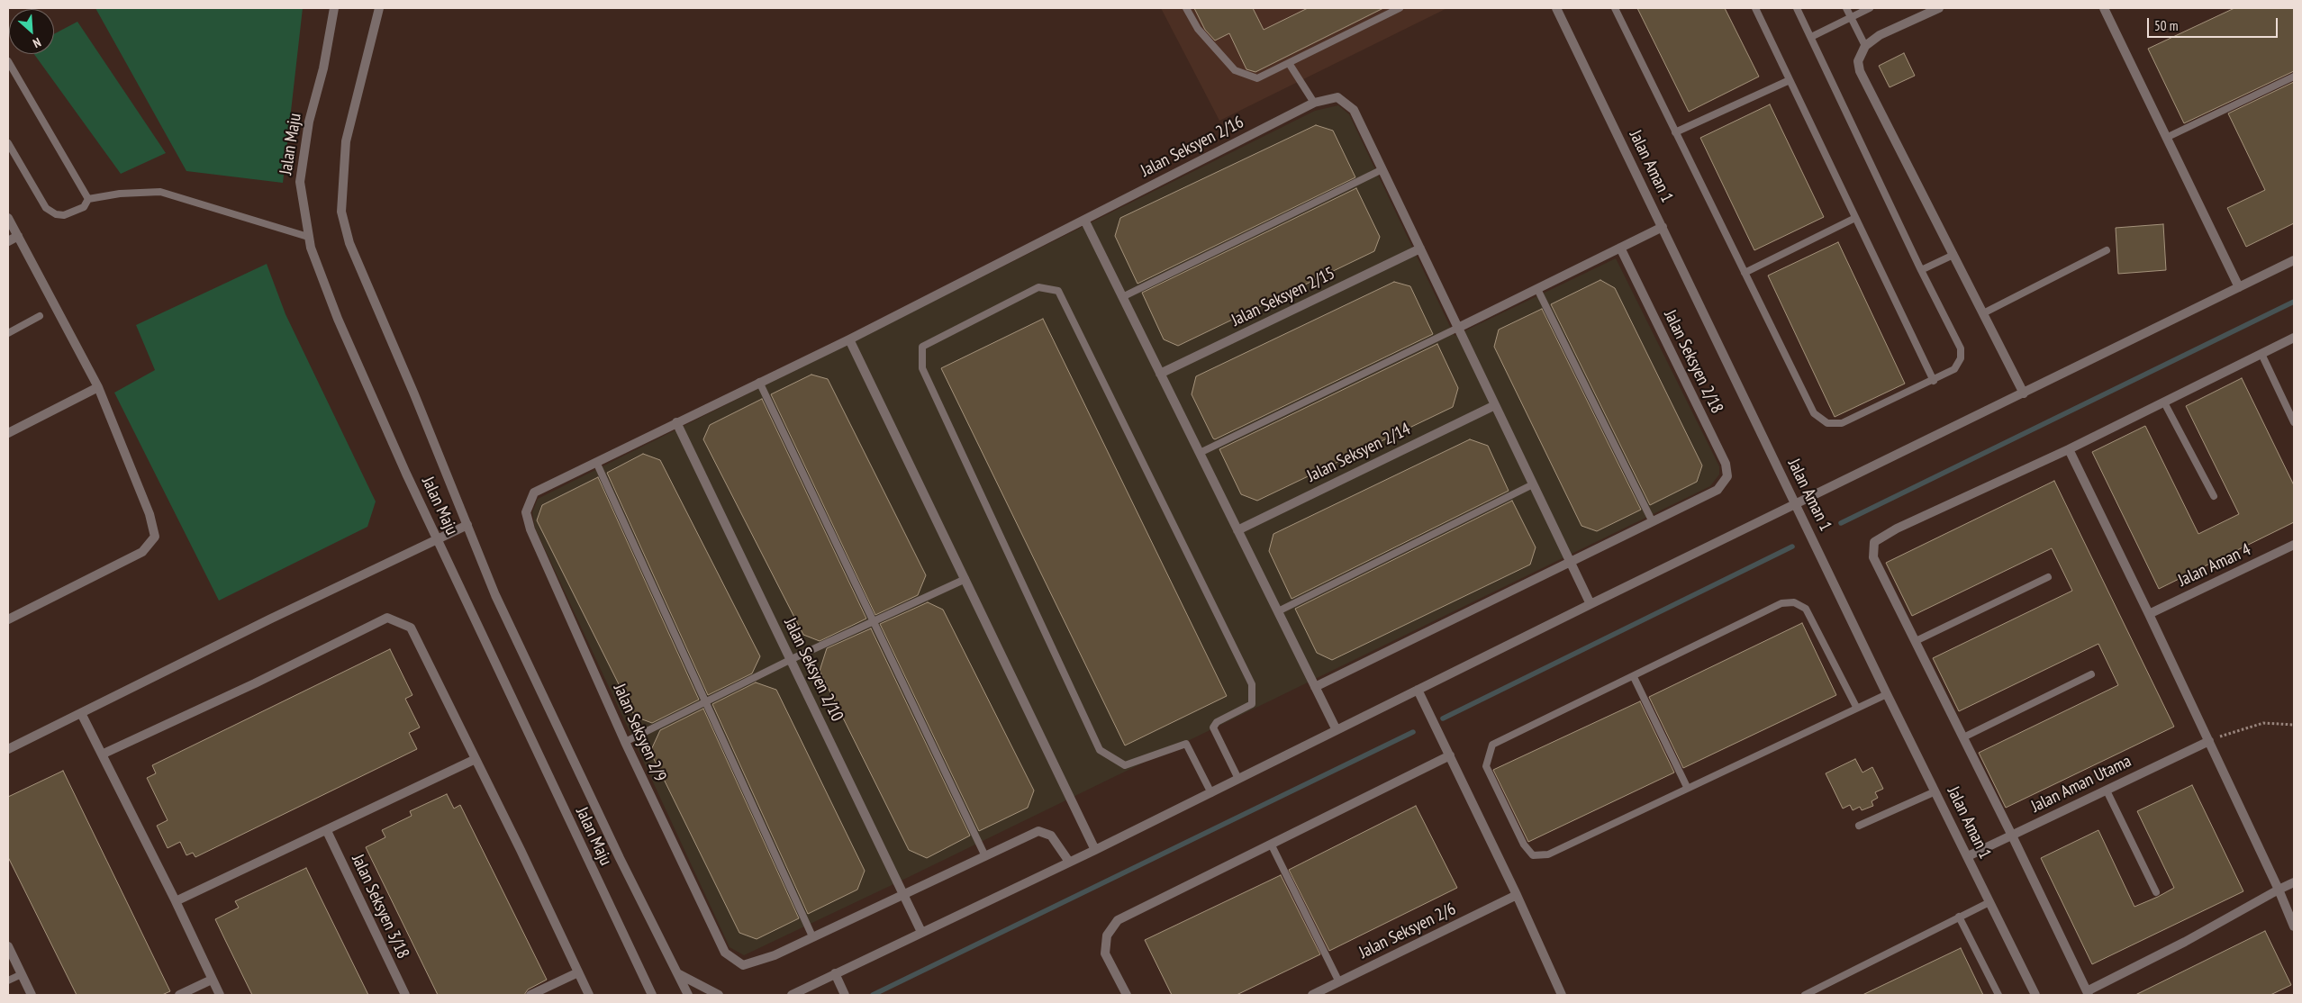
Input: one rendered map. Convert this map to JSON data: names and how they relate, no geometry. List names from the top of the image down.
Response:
{
  "streets": {
    "street": [
      "Jalan Maju",
      "Jalan Seksyen 2/16",
      "Jalan Aman 1",
      "Jalan Seksyen 2/15",
      "Jalan Seksyen 2/18",
      "Jalan Seksyen 2/14",
      "Jalan Aman 4",
      "Jalan Seksyen 2/10",
      "Jalan Seksyen 2/9",
      "Jalan Aman Utama",
      "Jalan Seksyen 3/18",
      "Jalan Seksyen 2/6"
    ]
  },
  "crossings": [
    ["Jalan Seksyen 2/16", "Jalan Seksyen 2/10"],
    ["Jalan Seksyen 2/16", "Jalan Seksyen 2/9"],
    ["Jalan Aman 1", "Jalan Aman Utama"]
  ],
  "scale_bar": "50 m",
  "north": "bottom right"
}
